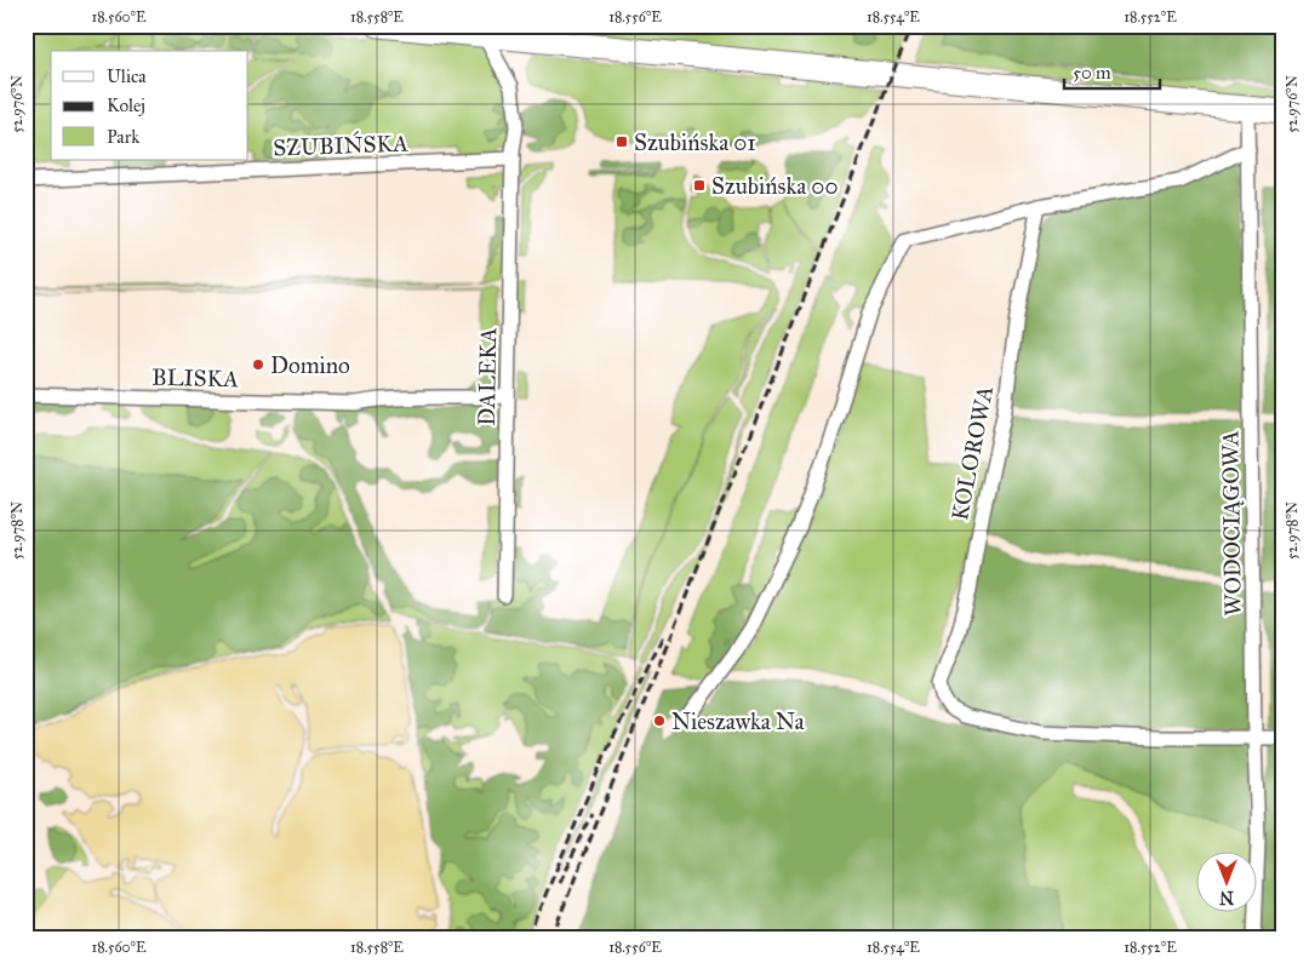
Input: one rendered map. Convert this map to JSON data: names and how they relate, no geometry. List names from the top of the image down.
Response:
{
  "streets": {
    "street": [
      "SZUBIŃSKA",
      "DALEKA",
      "BLISKA",
      "KOLOROWA",
      "WODOCIĄGOWA"
    ]
  },
  "crossings": [
    ["SZUBIŃSKA", "DALEKA"],
    ["DALEKA", "BLISKA"],
    ["KOLOROWA", "WODOCIĄGOWA"]
  ],
  "places": {
    "transit": ["Szubińska 01", "Szubińska 00"],
    "other": ["Domino", "Nieszawka Na"]
  },
  "legend": ["Ulica", "Kolej", "Park"],
  "scale_bar": "50 m",
  "north": "bottom",
  "coordinates": [
    "18.560°E",
    "18.558°E",
    "18.556°E",
    "18.554°E",
    "18.552°E",
    "52.976°N",
    "52.978°N"
  ]
}
